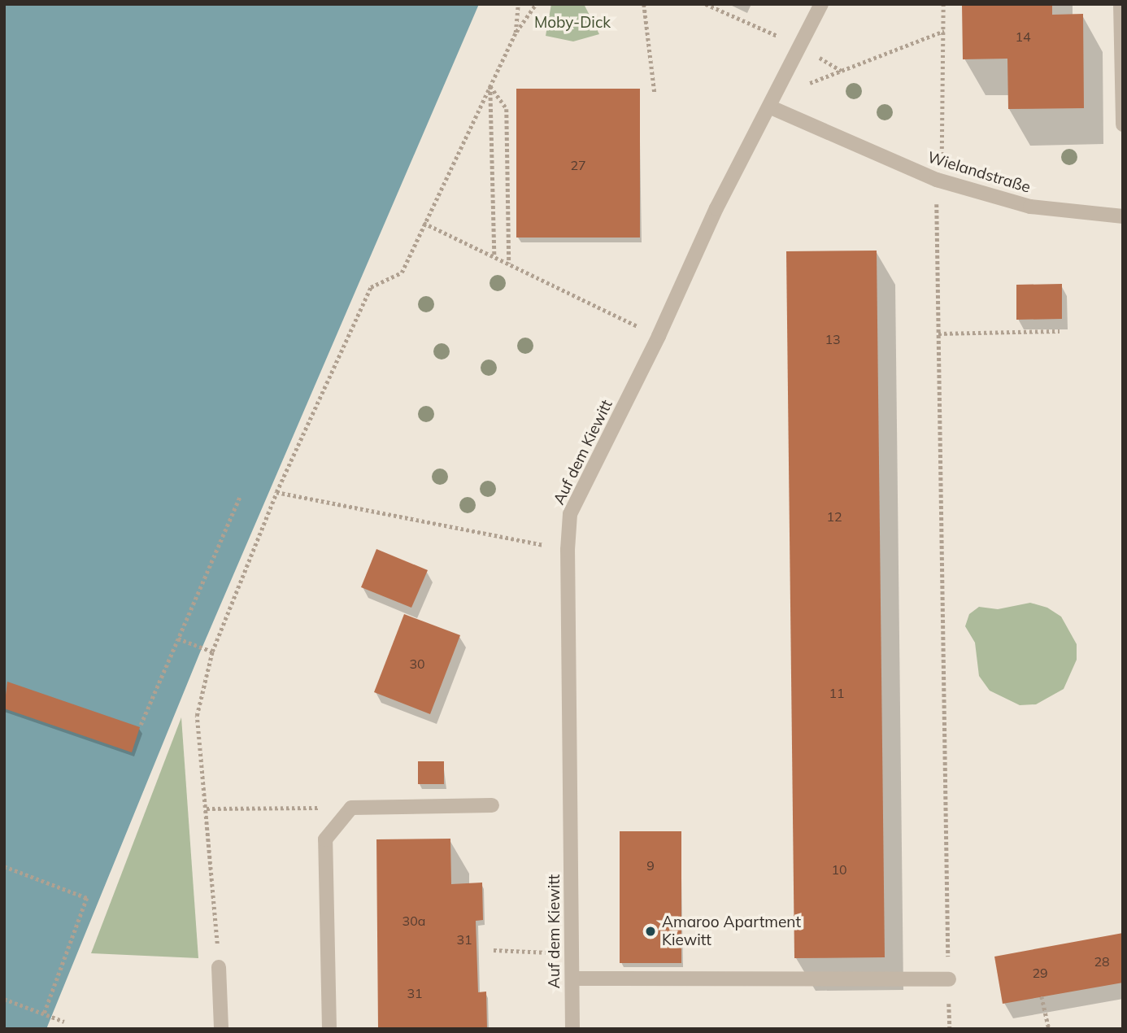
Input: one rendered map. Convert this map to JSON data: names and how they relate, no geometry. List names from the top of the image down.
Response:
{
  "streets": {
    "street": ["Wielandstraße", "Auf dem Kiewitt"]
  },
  "crossings": [
    ["Wielandstraße", "Auf dem Kiewitt"]
  ],
  "parks": ["Moby-Dick"],
  "places": ["Amaroo Apartment Kiewitt"],
  "house_numbers": [
    "14",
    "27",
    "13",
    "12",
    "30",
    "11",
    "9",
    "10",
    "30a",
    "31",
    "28",
    "29",
    "31"
  ]
}
